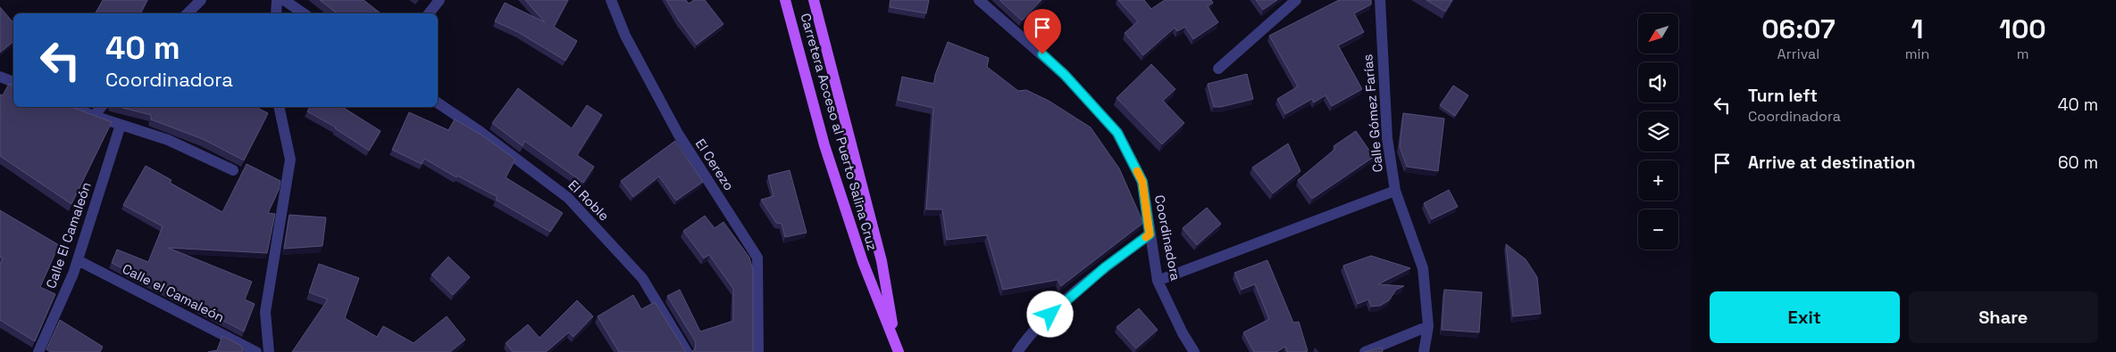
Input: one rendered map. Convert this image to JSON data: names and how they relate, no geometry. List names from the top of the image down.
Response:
{
  "streets": {
    "main road": ["Carretera Acceso al Puerto Salina Cruz"],
    "street": [
      "Calle Gómez Farías",
      "El Cerezo",
      "El Roble",
      "Calle El Camaleón",
      "Coordinadora",
      "Calle el Camaleón"
    ]
  },
  "crossings": [
    ["Calle El Camaleón", "Calle el Camaleón"]
  ],
  "north": "bottom left",
  "page": {
    "eta": [
      "06:07",
      "Arrival",
      "1",
      "min",
      "100",
      "m"
    ],
    "map_buttons": ["+", "−"],
    "turn": ["40 m", "Coordinadora"],
    "list": [
      {
        "name": "Turn left",
        "note": "Coordinadora",
        "value": "40 m"
      },
      {
        "name": "Arrive at destination",
        "value": "60 m"
      }
    ],
    "buttons": ["Exit", "Share"]
  }
}
